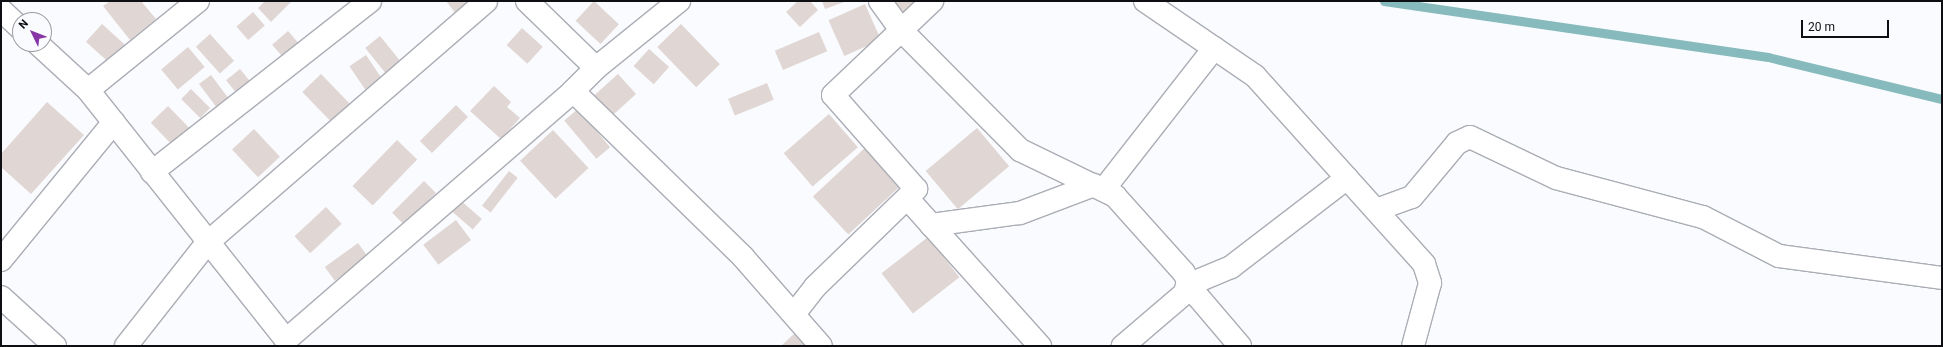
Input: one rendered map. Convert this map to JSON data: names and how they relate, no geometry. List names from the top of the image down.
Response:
{
  "scale_bar": "20 m",
  "north": "top left"
}
